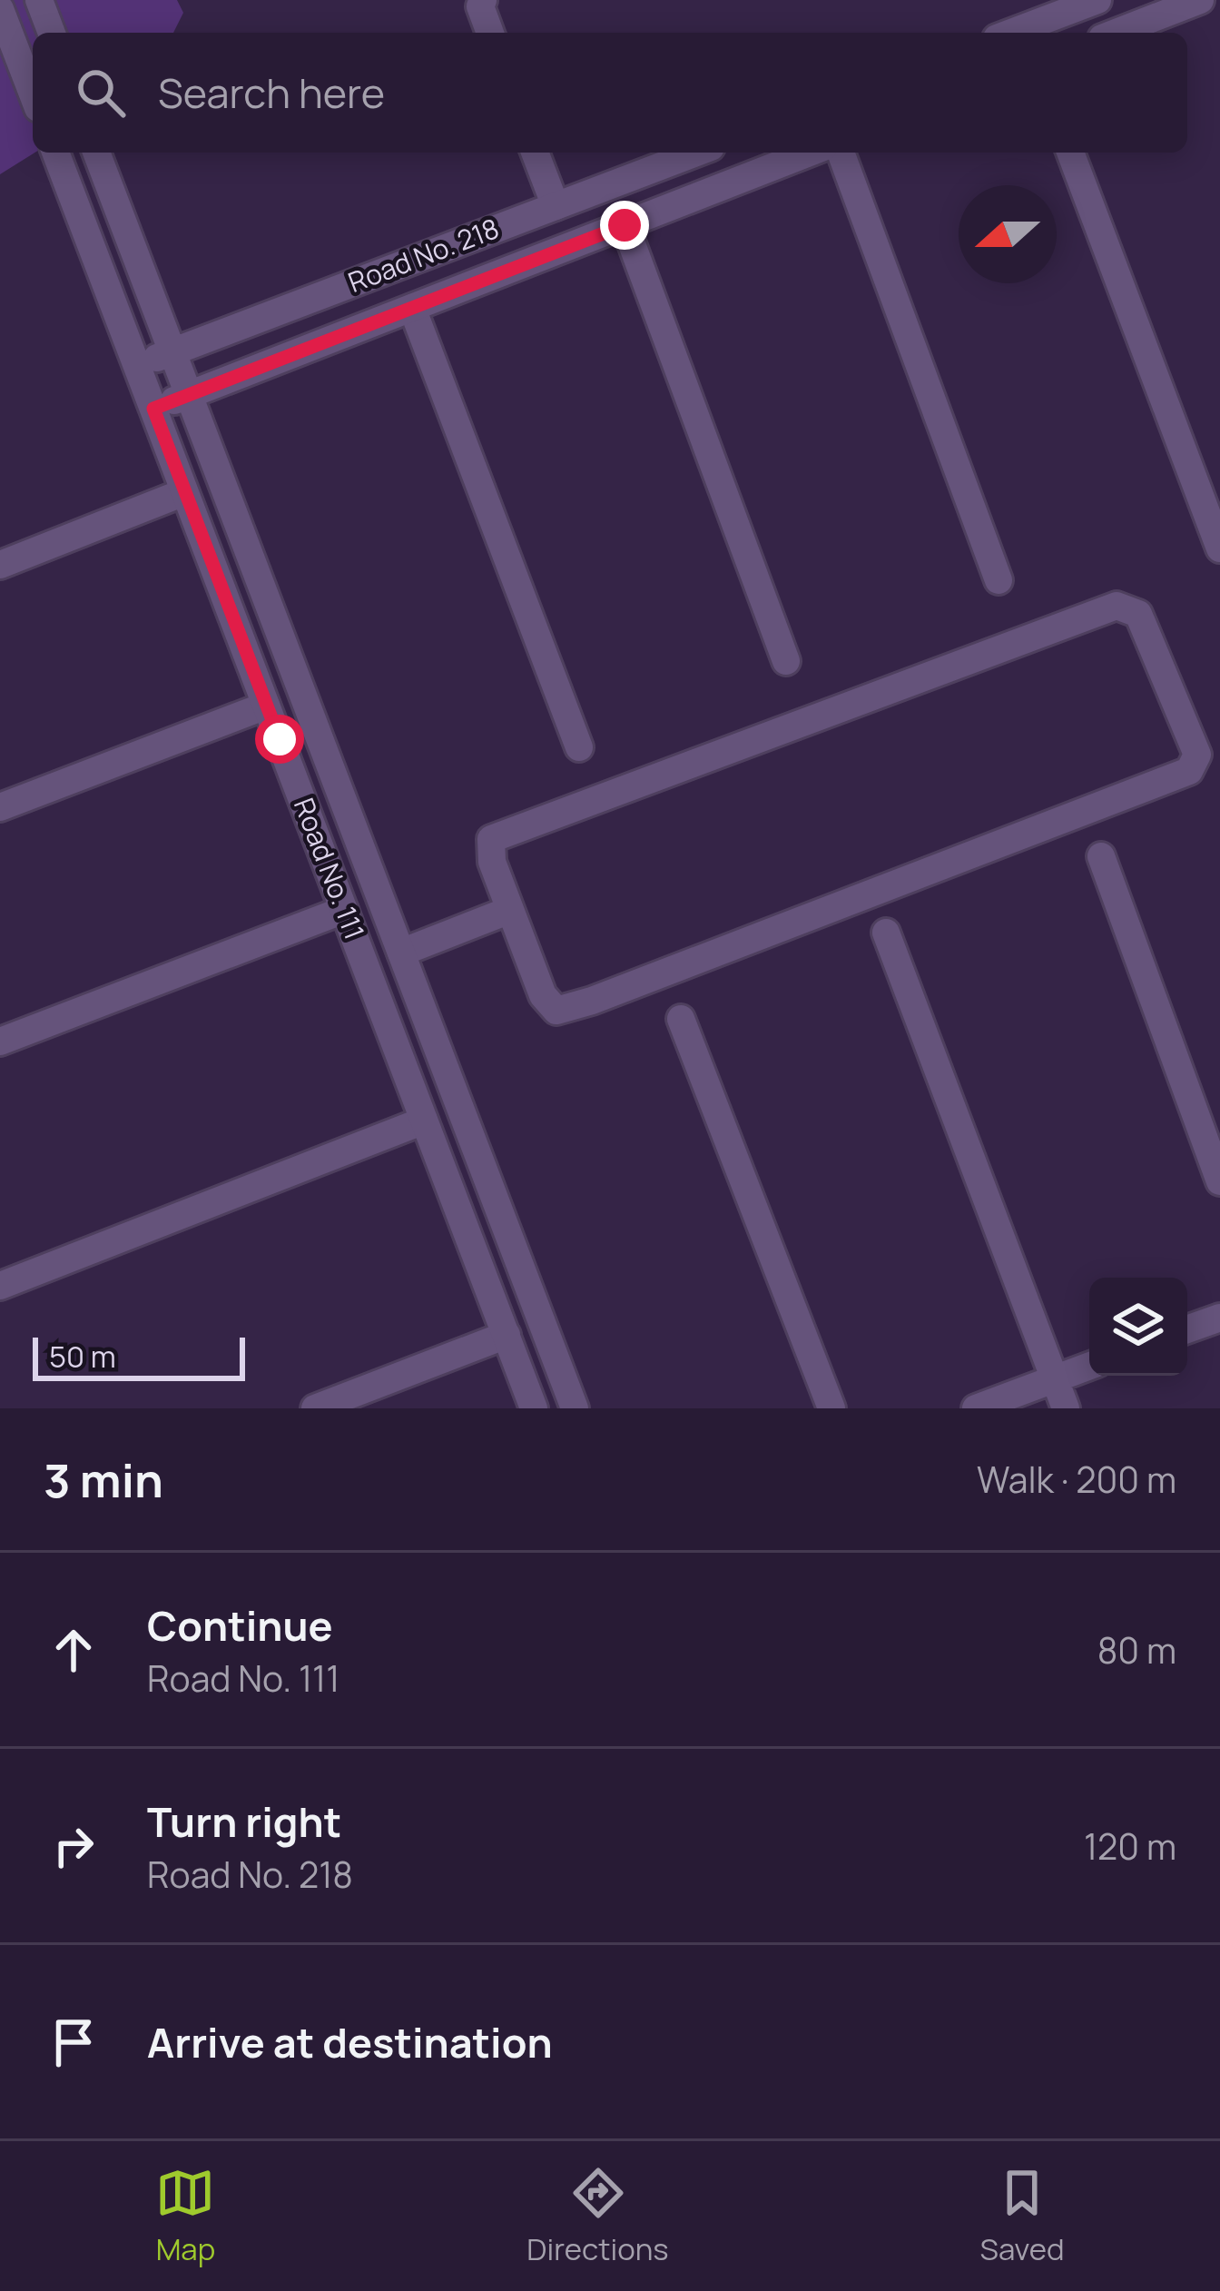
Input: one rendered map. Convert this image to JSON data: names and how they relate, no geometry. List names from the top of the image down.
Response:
{
  "streets": {
    "street": ["Road No. 218", "Road No. 111"]
  },
  "crossings": [
    ["Road No. 218", "Road No. 111"]
  ],
  "scale_bar": "50 m",
  "north": "left",
  "page": {
    "search": "Search here",
    "scale": "50 m",
    "heading": ["3 min", "Walk · 200 m"],
    "list": [
      ["Continue", "Road No. 111", "80 m"],
      ["Turn right", "Road No. 218", "120 m"],
      "Arrive at destination"
    ],
    "nav": ["Map", "Directions", "Saved"]
  }
}
